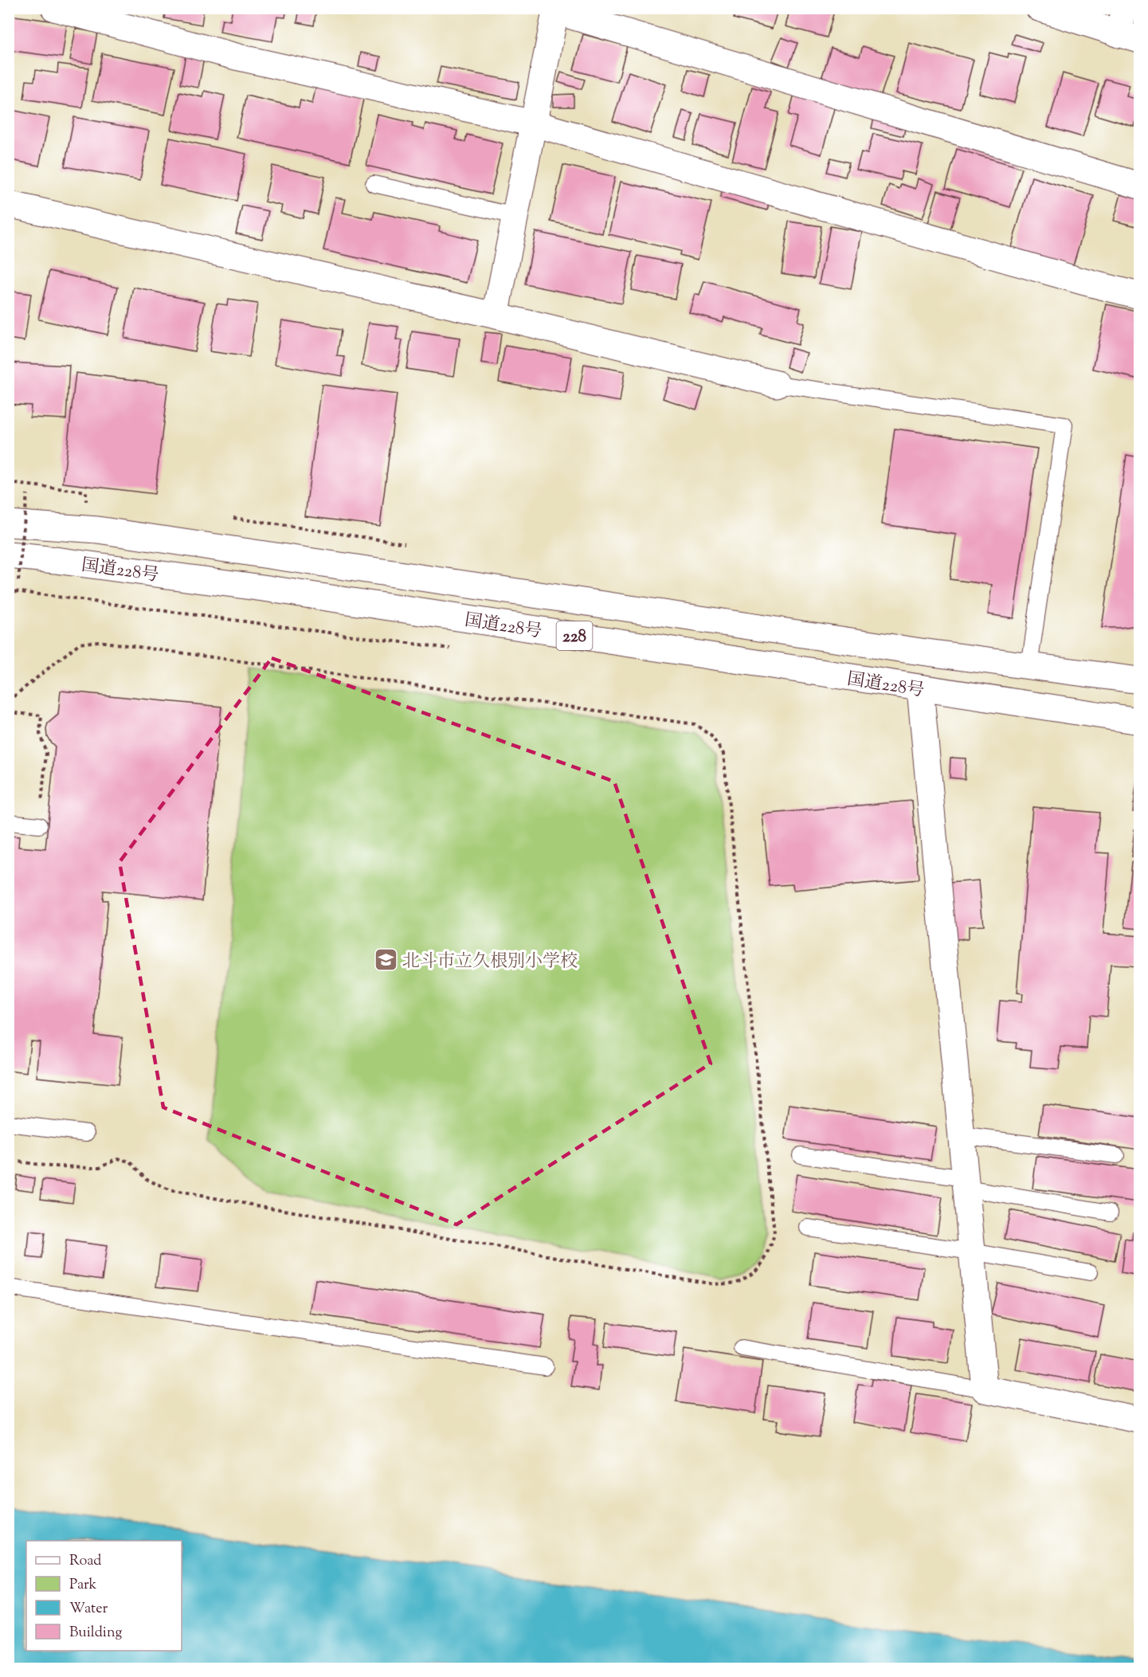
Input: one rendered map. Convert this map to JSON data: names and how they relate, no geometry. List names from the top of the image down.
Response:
{
  "streets": {
    "main road": ["国道228号", "228"]
  },
  "places": {
    "school or university": ["北斗市立久根別小学校"]
  },
  "legend": [
    "Road",
    "Park",
    "Water",
    "Building"
  ]
}
